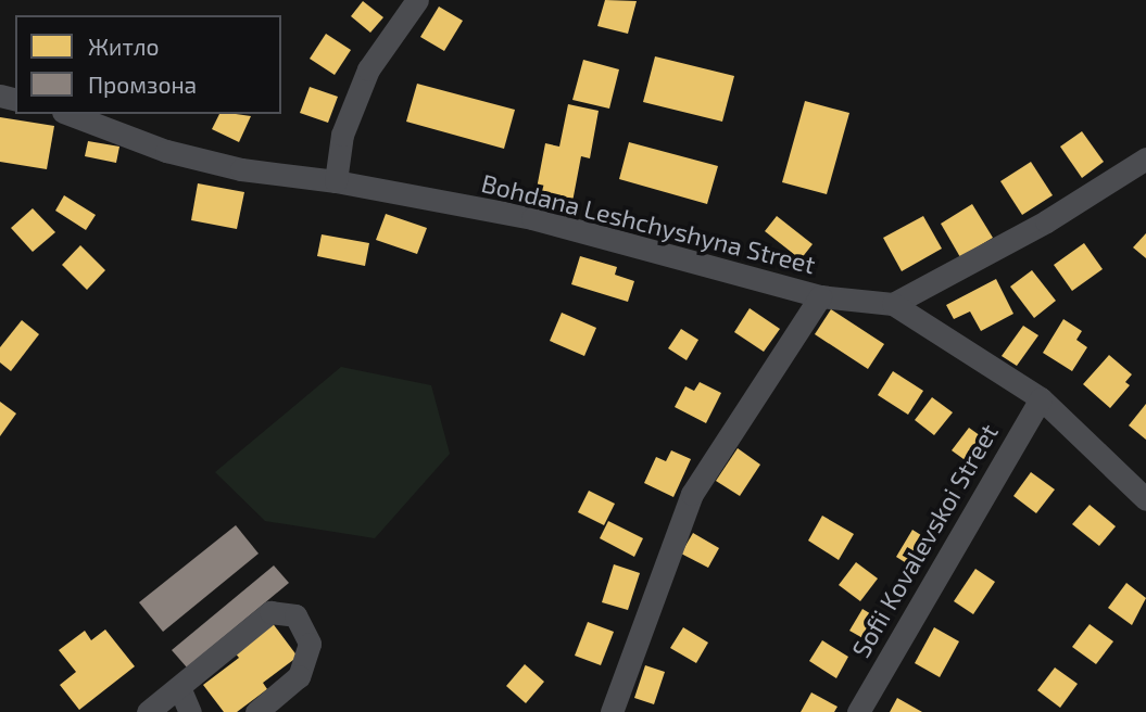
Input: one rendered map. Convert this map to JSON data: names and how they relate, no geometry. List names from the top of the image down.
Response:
{
  "streets": {
    "street": ["Bohdana Leshchyshyna Street", "Sofii Kovalevskoi Street"]
  },
  "legend": ["Житло", "Промзона"]
}
